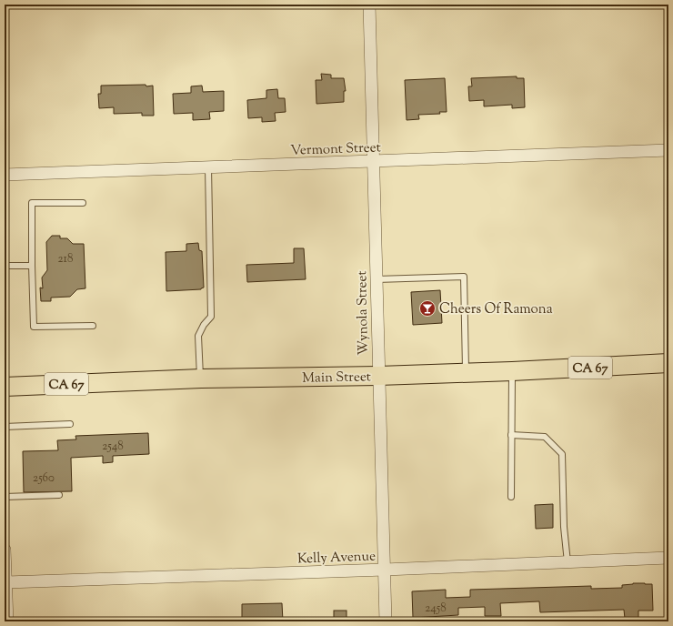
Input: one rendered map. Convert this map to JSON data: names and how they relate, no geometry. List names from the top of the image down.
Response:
{
  "streets": {
    "main road": ["CA 67", "Main Street"],
    "street": ["Vermont Street", "Wynola Street", "Kelly Avenue"]
  },
  "crossings": [
    ["Vermont Street", "Wynola Street"],
    ["Wynola Street", "Main Street"],
    ["Wynola Street", "Kelly Avenue"]
  ],
  "places": {
    "bar": ["Cheers Of Ramona"]
  },
  "house_numbers": [
    "218",
    "2548",
    "2560",
    "2458"
  ]
}
